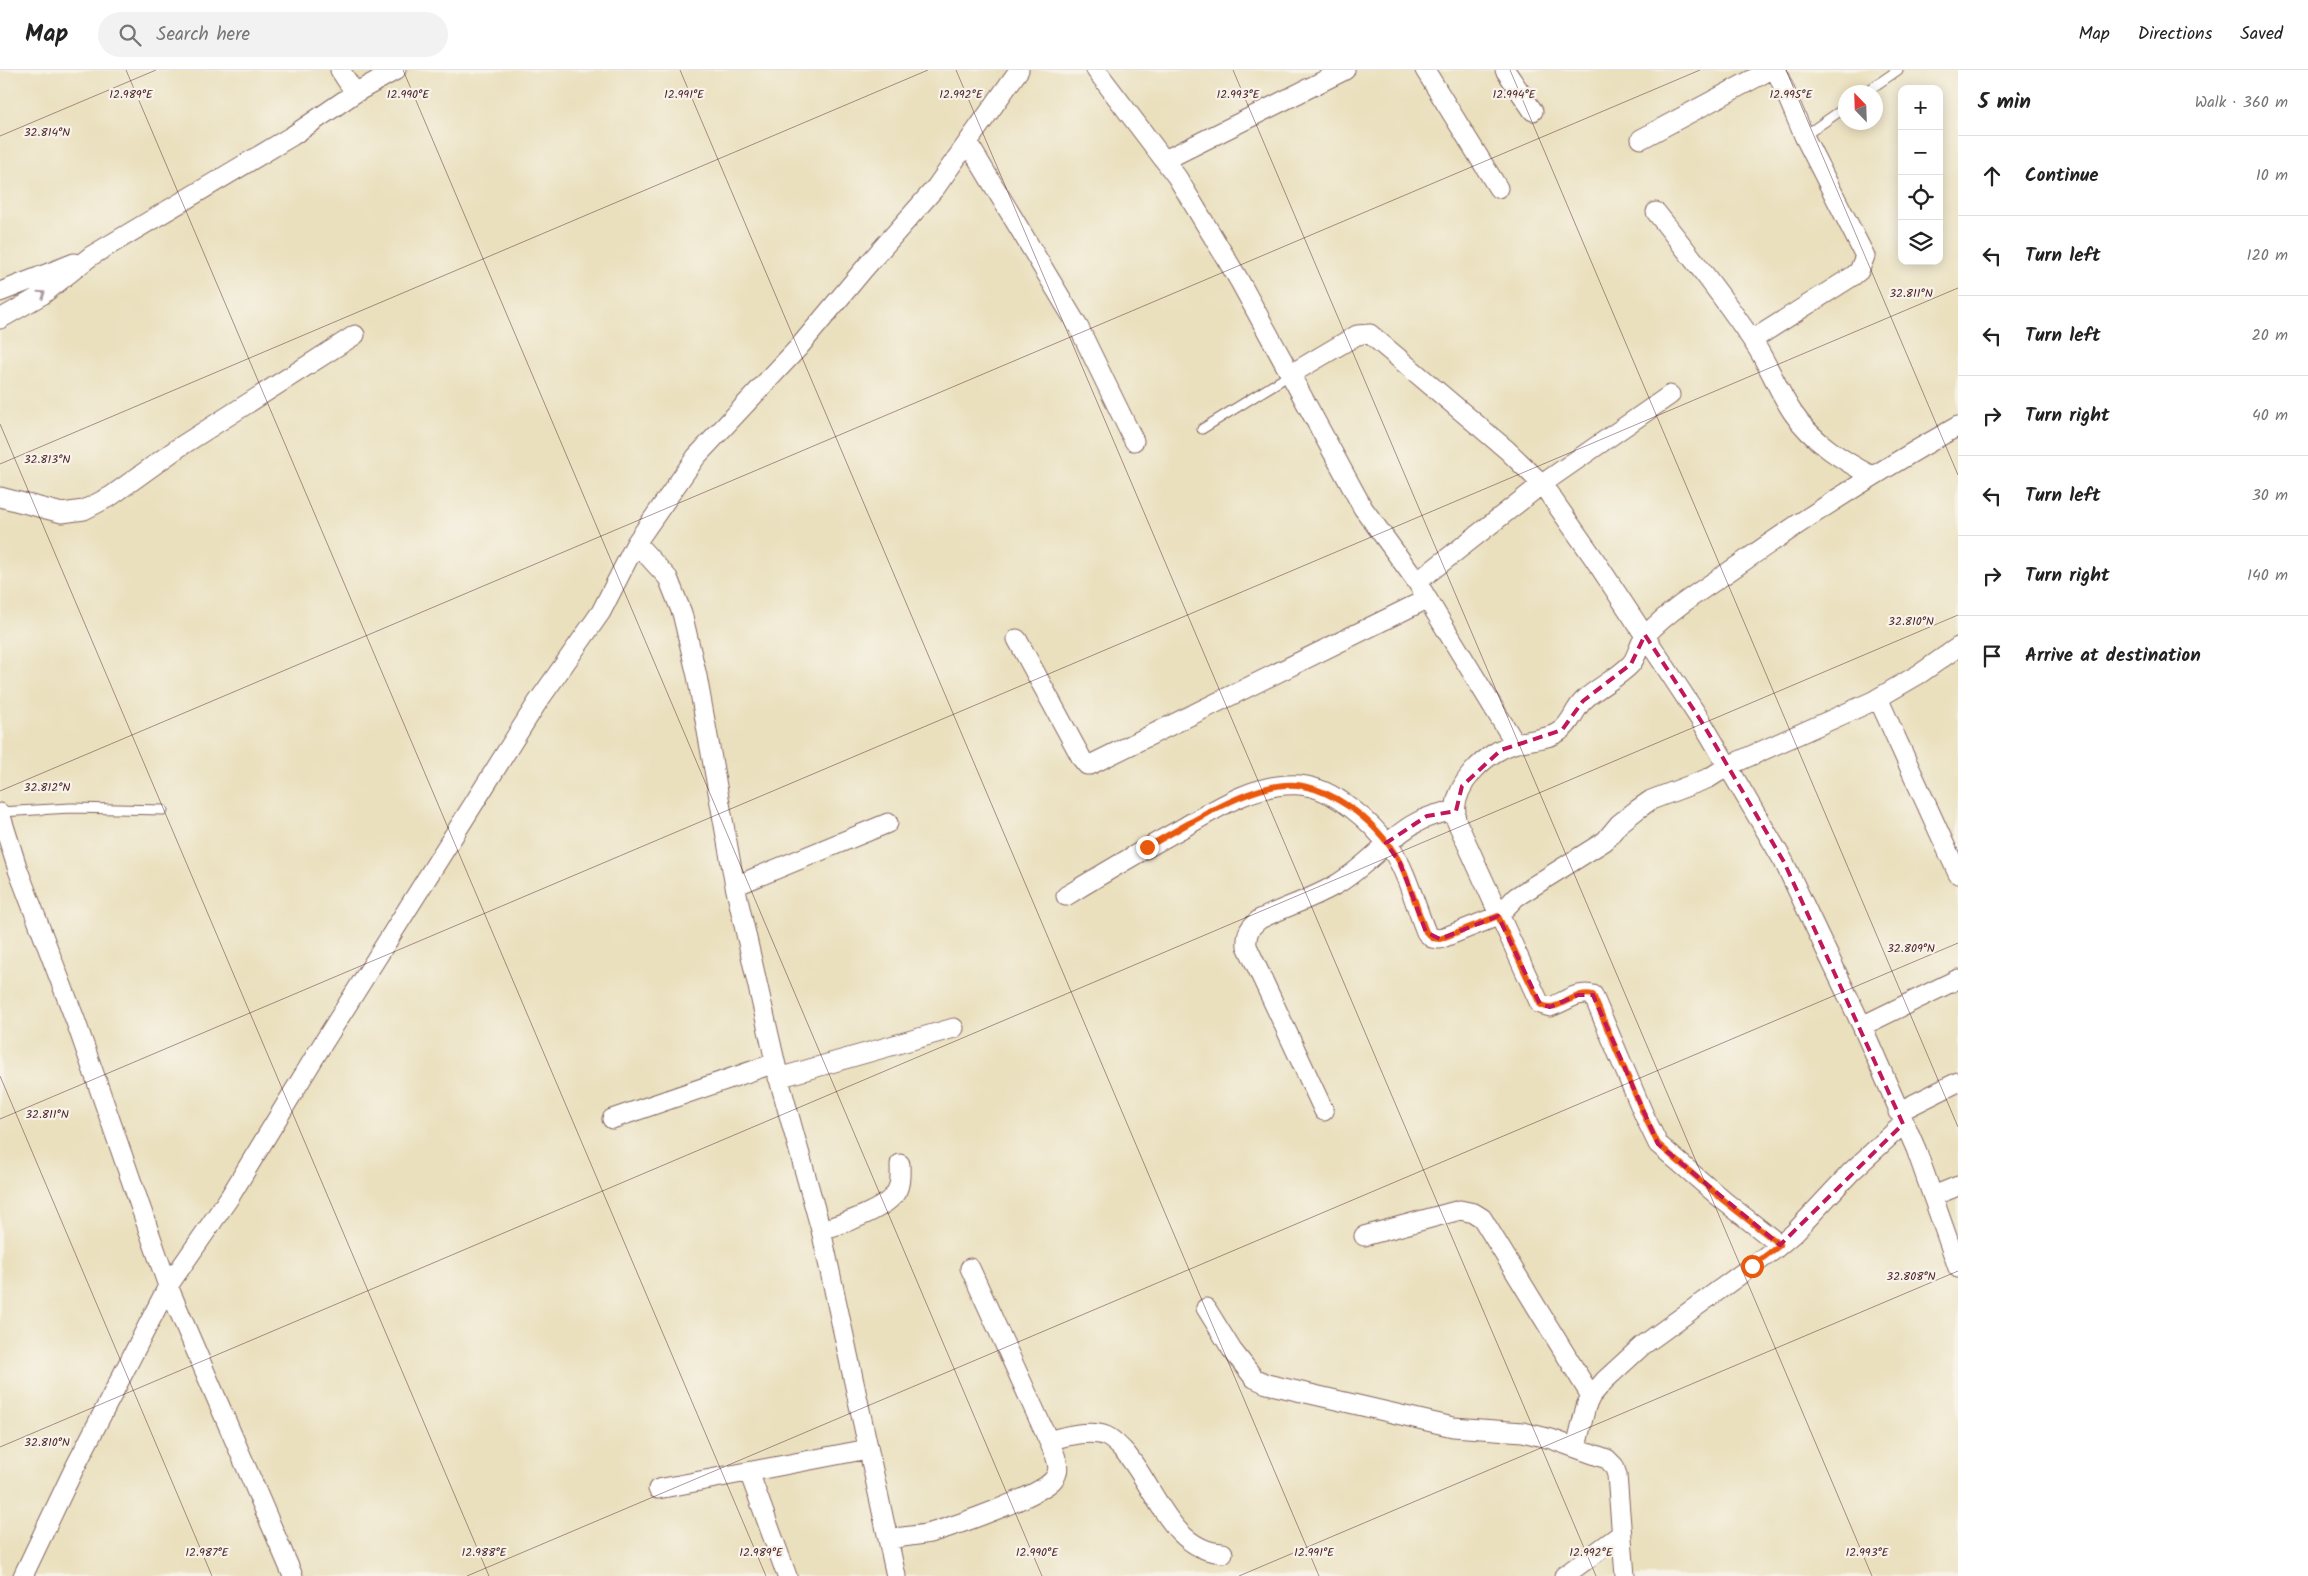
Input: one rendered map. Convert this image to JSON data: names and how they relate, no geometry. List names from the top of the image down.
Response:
{
  "north": "top left",
  "page": {
    "header": "Map",
    "search": "Search here",
    "nav": ["Map", "Directions", "Saved"],
    "heading": ["5 min", "Walk · 360 m"],
    "map_buttons": ["+", "−"],
    "list": [
      ["Continue", "10 m"],
      ["Turn left", "120 m"],
      ["Turn left", "20 m"],
      ["Turn right", "40 m"],
      ["Turn left", "30 m"],
      ["Turn right", "140 m"],
      "Arrive at destination"
    ]
  },
  "coordinates": [
    "12.989°E",
    "12.990°E",
    "12.991°E",
    "12.992°E",
    "12.993°E",
    "12.994°E",
    "12.995°E",
    "32.814°N",
    "32.811°N",
    "32.813°N",
    "32.810°N",
    "32.812°N",
    "32.809°N",
    "32.808°N",
    "12.987°E",
    "12.988°E"
  ]
}
